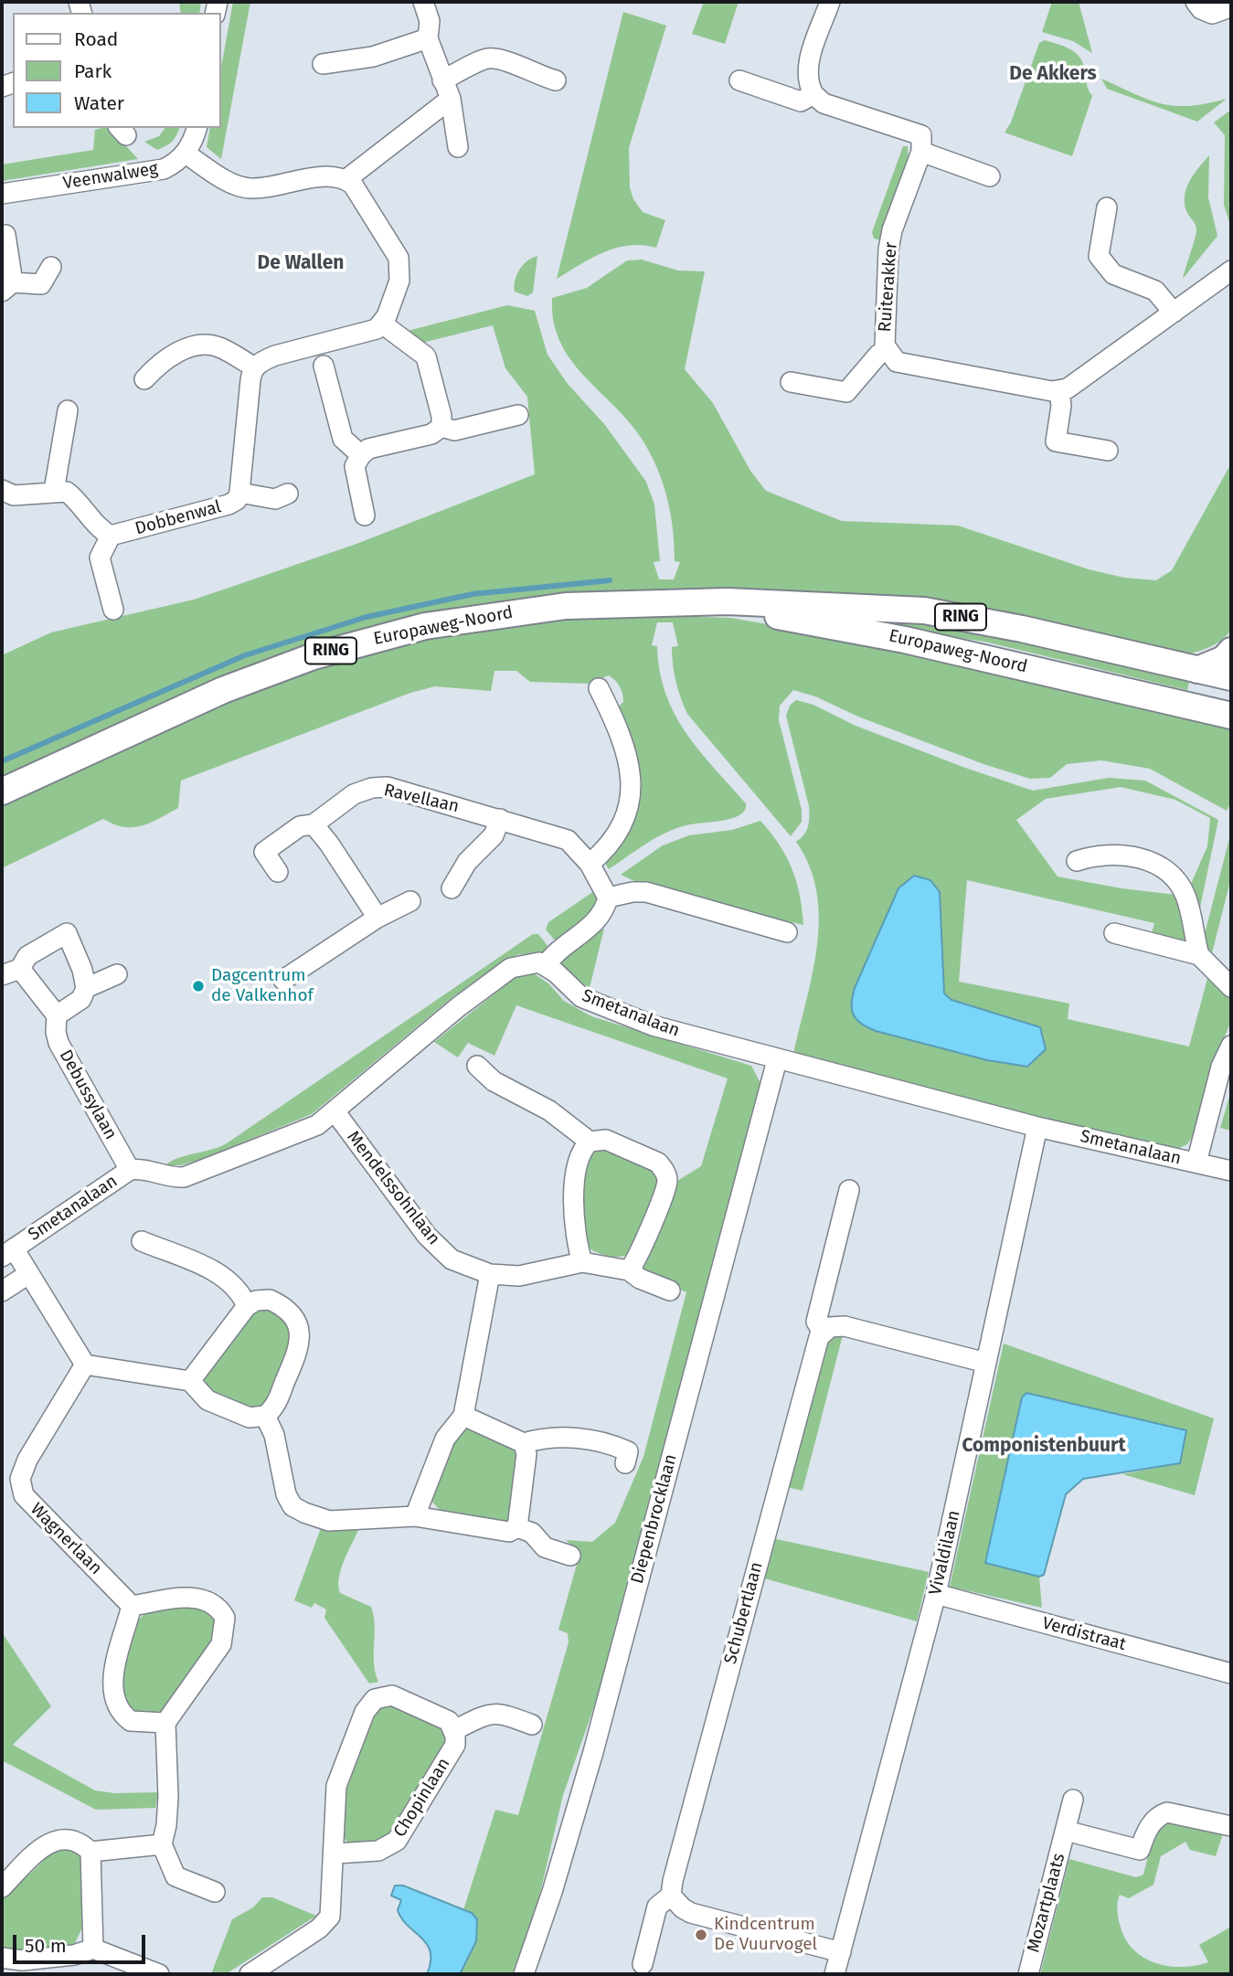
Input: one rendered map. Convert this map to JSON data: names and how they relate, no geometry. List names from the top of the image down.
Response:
{
  "streets": {
    "main road": ["RING", "Europaweg-Noord"],
    "street": [
      "Veenwalweg",
      "Ruiterakker",
      "Dobbenwal",
      "Ravellaan",
      "Smetanalaan",
      "Debussylaan",
      "Mendelssohnlaan",
      "Diepenbrocklaan",
      "Wagnerlaan",
      "Vivaldilaan",
      "Schubertlaan",
      "Verdistraat",
      "Chopinlaan",
      "Mozartplaats"
    ]
  },
  "crossings": [
    ["Smetanalaan", "Debussylaan"],
    ["Smetanalaan", "Mendelssohnlaan"],
    ["Smetanalaan", "Diepenbrocklaan"],
    ["Smetanalaan", "Vivaldilaan"],
    ["Vivaldilaan", "Verdistraat"]
  ],
  "districts": ["De Akkers", "De Wallen", "Componistenbuurt"],
  "places": ["Dagcentrum de Valkenhof", "Kindcentrum De Vuurvogel"],
  "legend": ["Road", "Park", "Water"],
  "scale_bar": "50 m"
}
